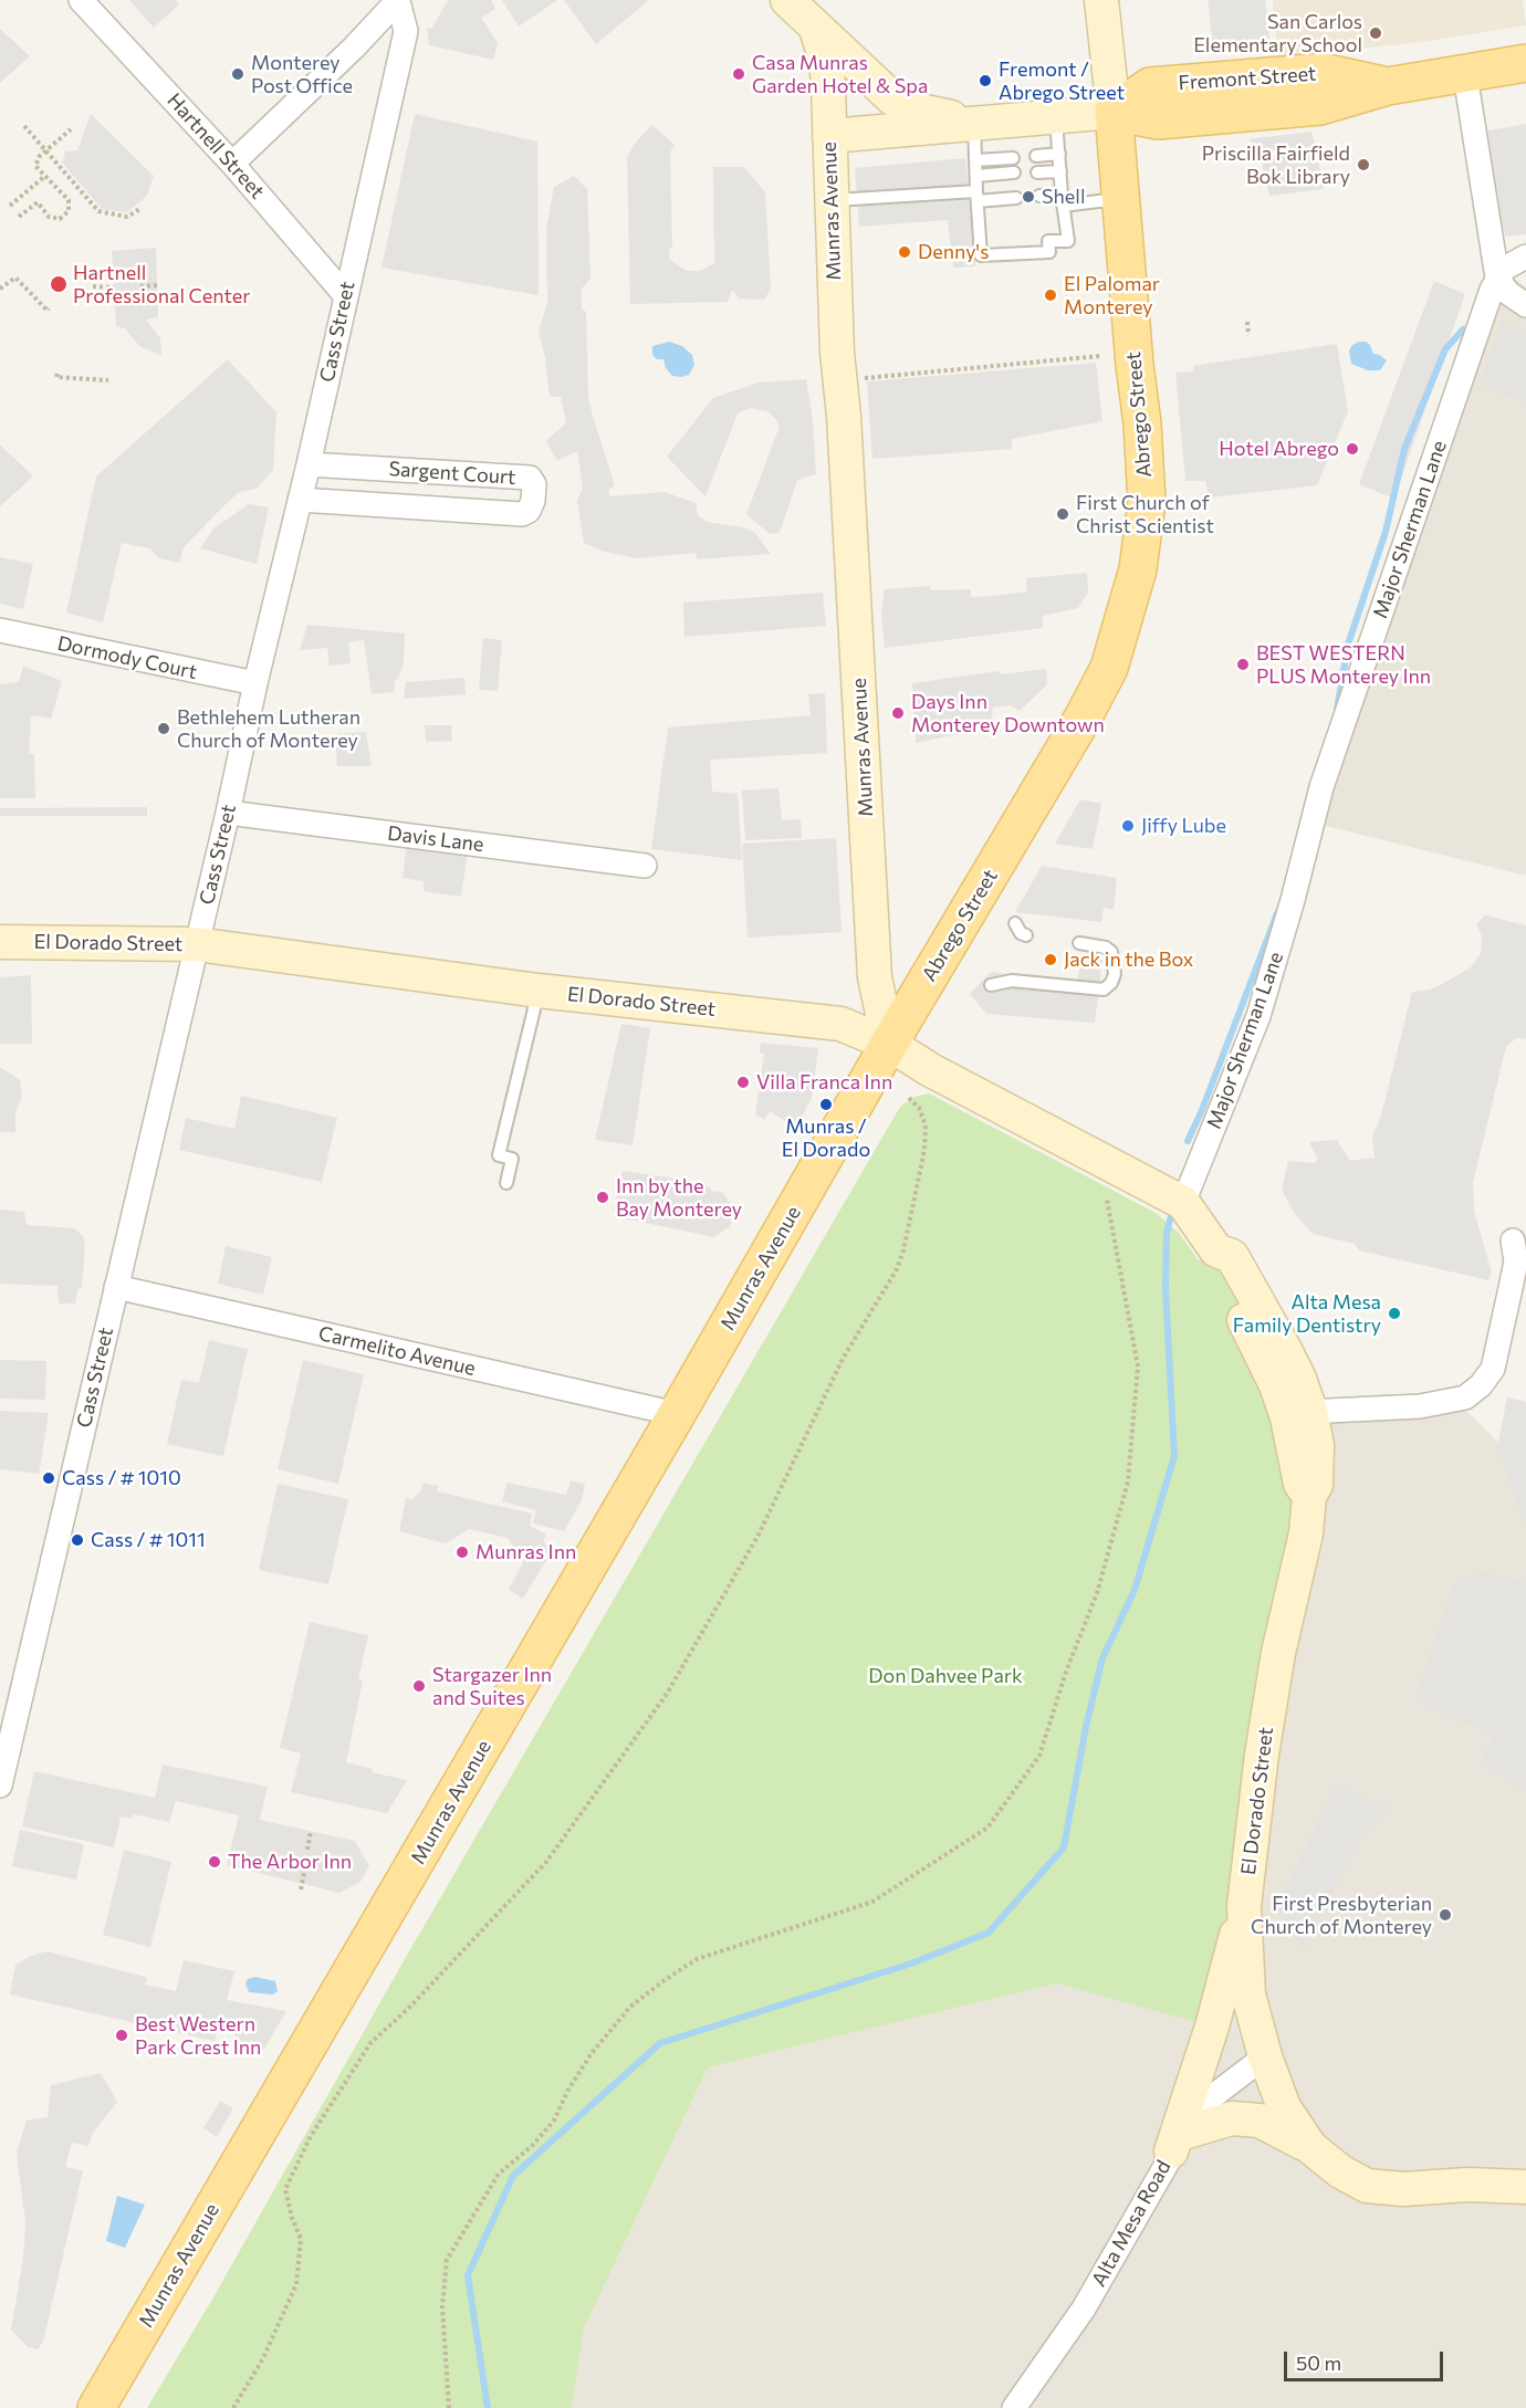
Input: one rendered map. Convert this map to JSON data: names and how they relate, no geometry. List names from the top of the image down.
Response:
{
  "streets": {
    "main road": ["Fremont Street", "Munras Avenue", "Abrego Street"],
    "street": [
      "Hartnell Street",
      "Cass Street",
      "Sargent Court",
      "Major Sherman Lane",
      "Dormody Court",
      "Davis Lane",
      "El Dorado Street",
      "Carmelito Avenue",
      "Alta Mesa Road"
    ]
  },
  "crossings": [
    ["Fremont Street", "Munras Avenue"],
    ["Fremont Street", "Abrego Street"],
    ["Hartnell Street", "Cass Street"],
    ["Munras Avenue", "Abrego Street"],
    ["Munras Avenue", "El Dorado Street"],
    ["Munras Avenue", "Carmelito Avenue"],
    ["Cass Street", "Sargent Court"],
    ["Cass Street", "Dormody Court"],
    ["Cass Street", "Davis Lane"],
    ["Cass Street", "El Dorado Street"],
    ["Cass Street", "Carmelito Avenue"],
    ["Abrego Street", "El Dorado Street"],
    ["Major Sherman Lane", "El Dorado Street"],
    ["El Dorado Street", "Alta Mesa Road"]
  ],
  "parks": ["Don Dahvee Park"],
  "places": [
    "San Carlos Elementary School",
    "Monterey Post Office",
    "Casa Munras Garden Hotel & Spa",
    "Fremont / Abrego Street",
    "Priscilla Fairfield Bok Library",
    "Shell",
    "Denny's",
    "Hartnell Professional Center",
    "El Palomar Monterey",
    "Hotel Abrego",
    "First Church of Christ Scientist",
    "BEST WESTERN PLUS Monterey Inn",
    "Days Inn Monterey Downtown",
    "Bethlehem Lutheran Church of Monterey",
    "Jiffy Lube",
    "Jack in the Box",
    "Villa Franca Inn",
    "Munras / El Dorado",
    "Inn by the Bay Monterey",
    "Alta Mesa Family Dentistry",
    "Cass / # 1010",
    "Cass / # 1011",
    "Munras Inn",
    "Stargazer Inn and Suites",
    "The Arbor Inn",
    "First Presbyterian Church of Monterey",
    "Best Western Park Crest Inn"
  ],
  "scale_bar": "50 m"
}
